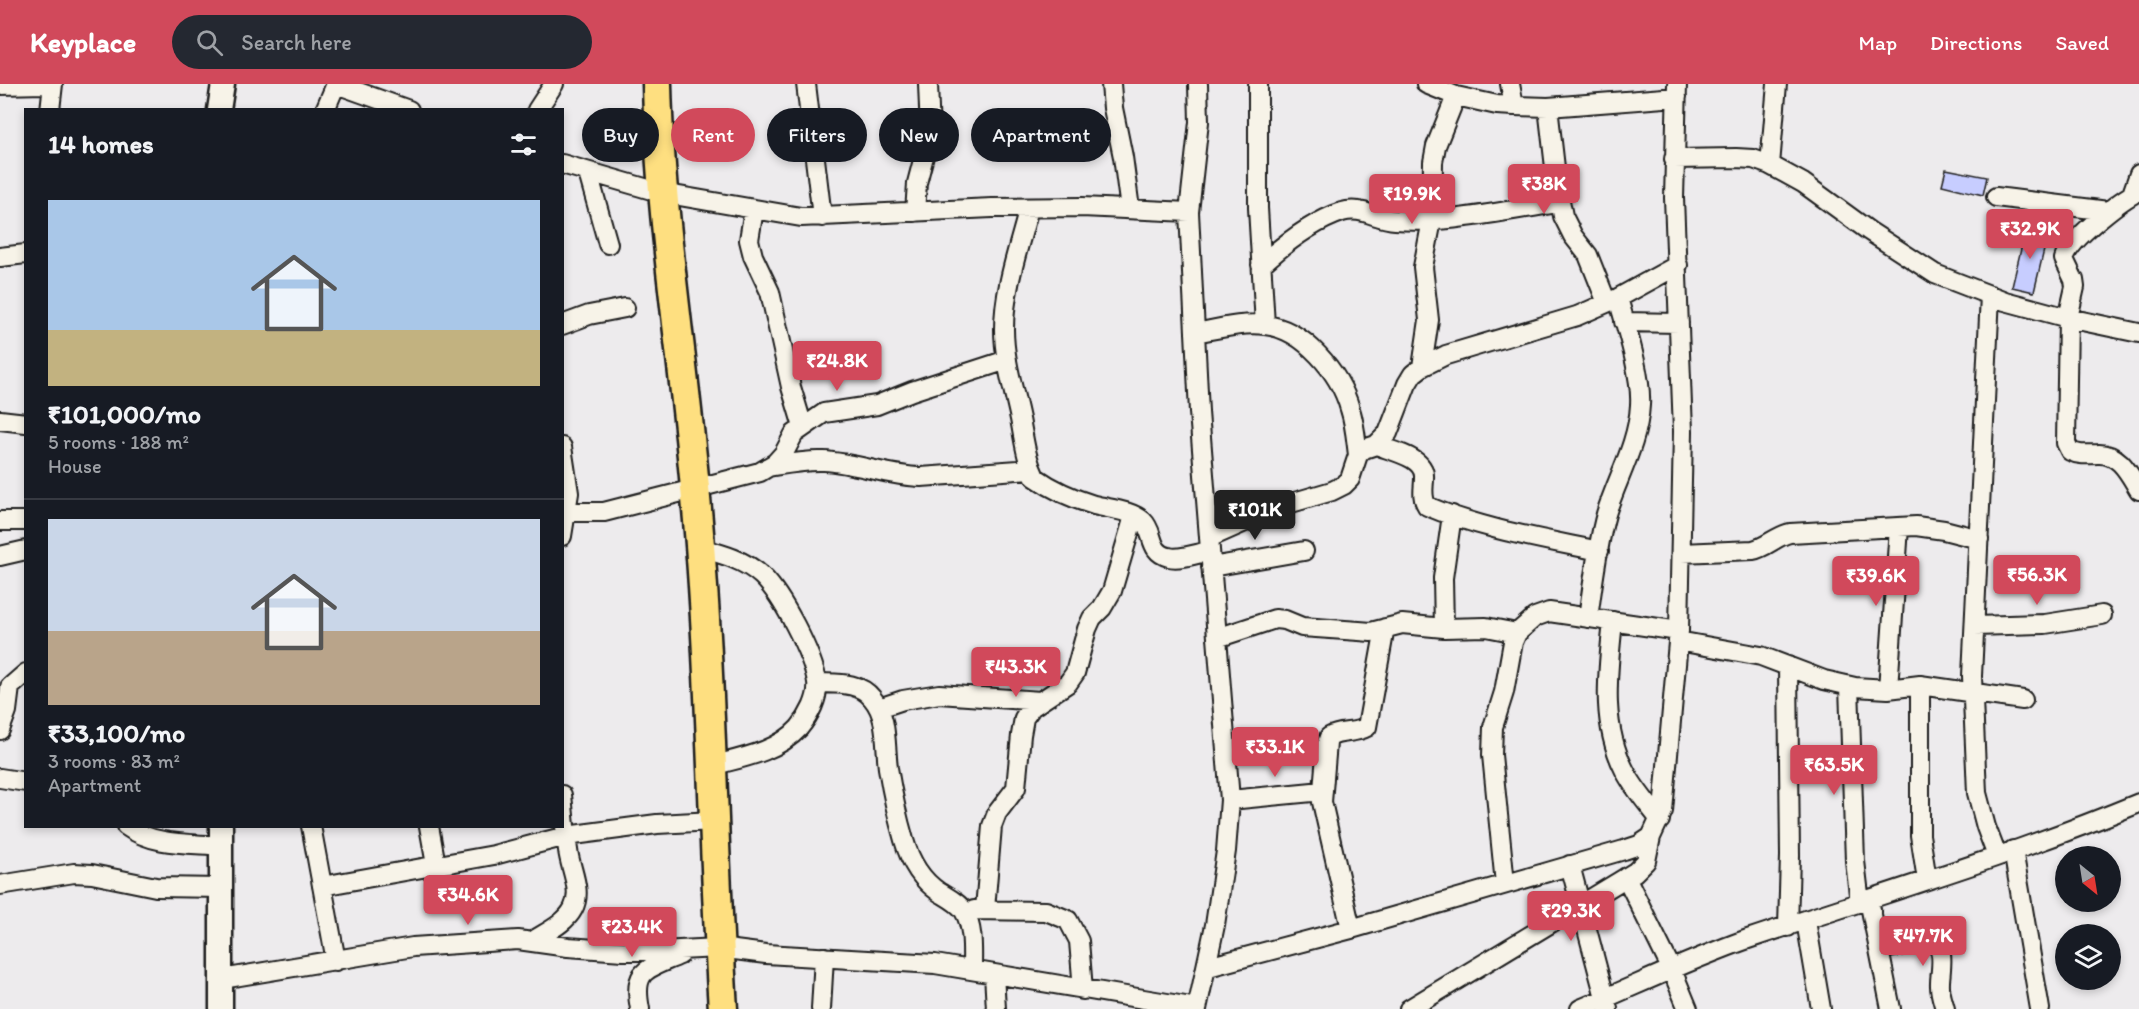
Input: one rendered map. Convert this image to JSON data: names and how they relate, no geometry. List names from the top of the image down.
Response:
{
  "north": "bottom right",
  "page": {
    "header": "Keyplace",
    "search": "Search here",
    "nav": ["Map", "Directions", "Saved"],
    "chip": [
      "Buy",
      "Rent",
      "Filters",
      "New",
      "Apartment"
    ],
    "heading": "14 homes",
    "price": [
      "₹38K",
      "₹19.9K",
      "₹32.9K",
      "₹24.8K",
      "₹101K",
      "₹56.3K",
      "₹39.6K",
      "₹43.3K",
      "₹33.1K",
      "₹63.5K",
      "₹34.6K",
      "₹29.3K",
      "₹23.4K",
      "₹47.7K"
    ],
    "list": [
      {
        "name": "₹101,000/mo",
        "note": "5 rooms · 188 m² · House"
      },
      {
        "name": "₹33,100/mo",
        "note": "3 rooms · 83 m² · Apartment"
      }
    ]
  }
}
